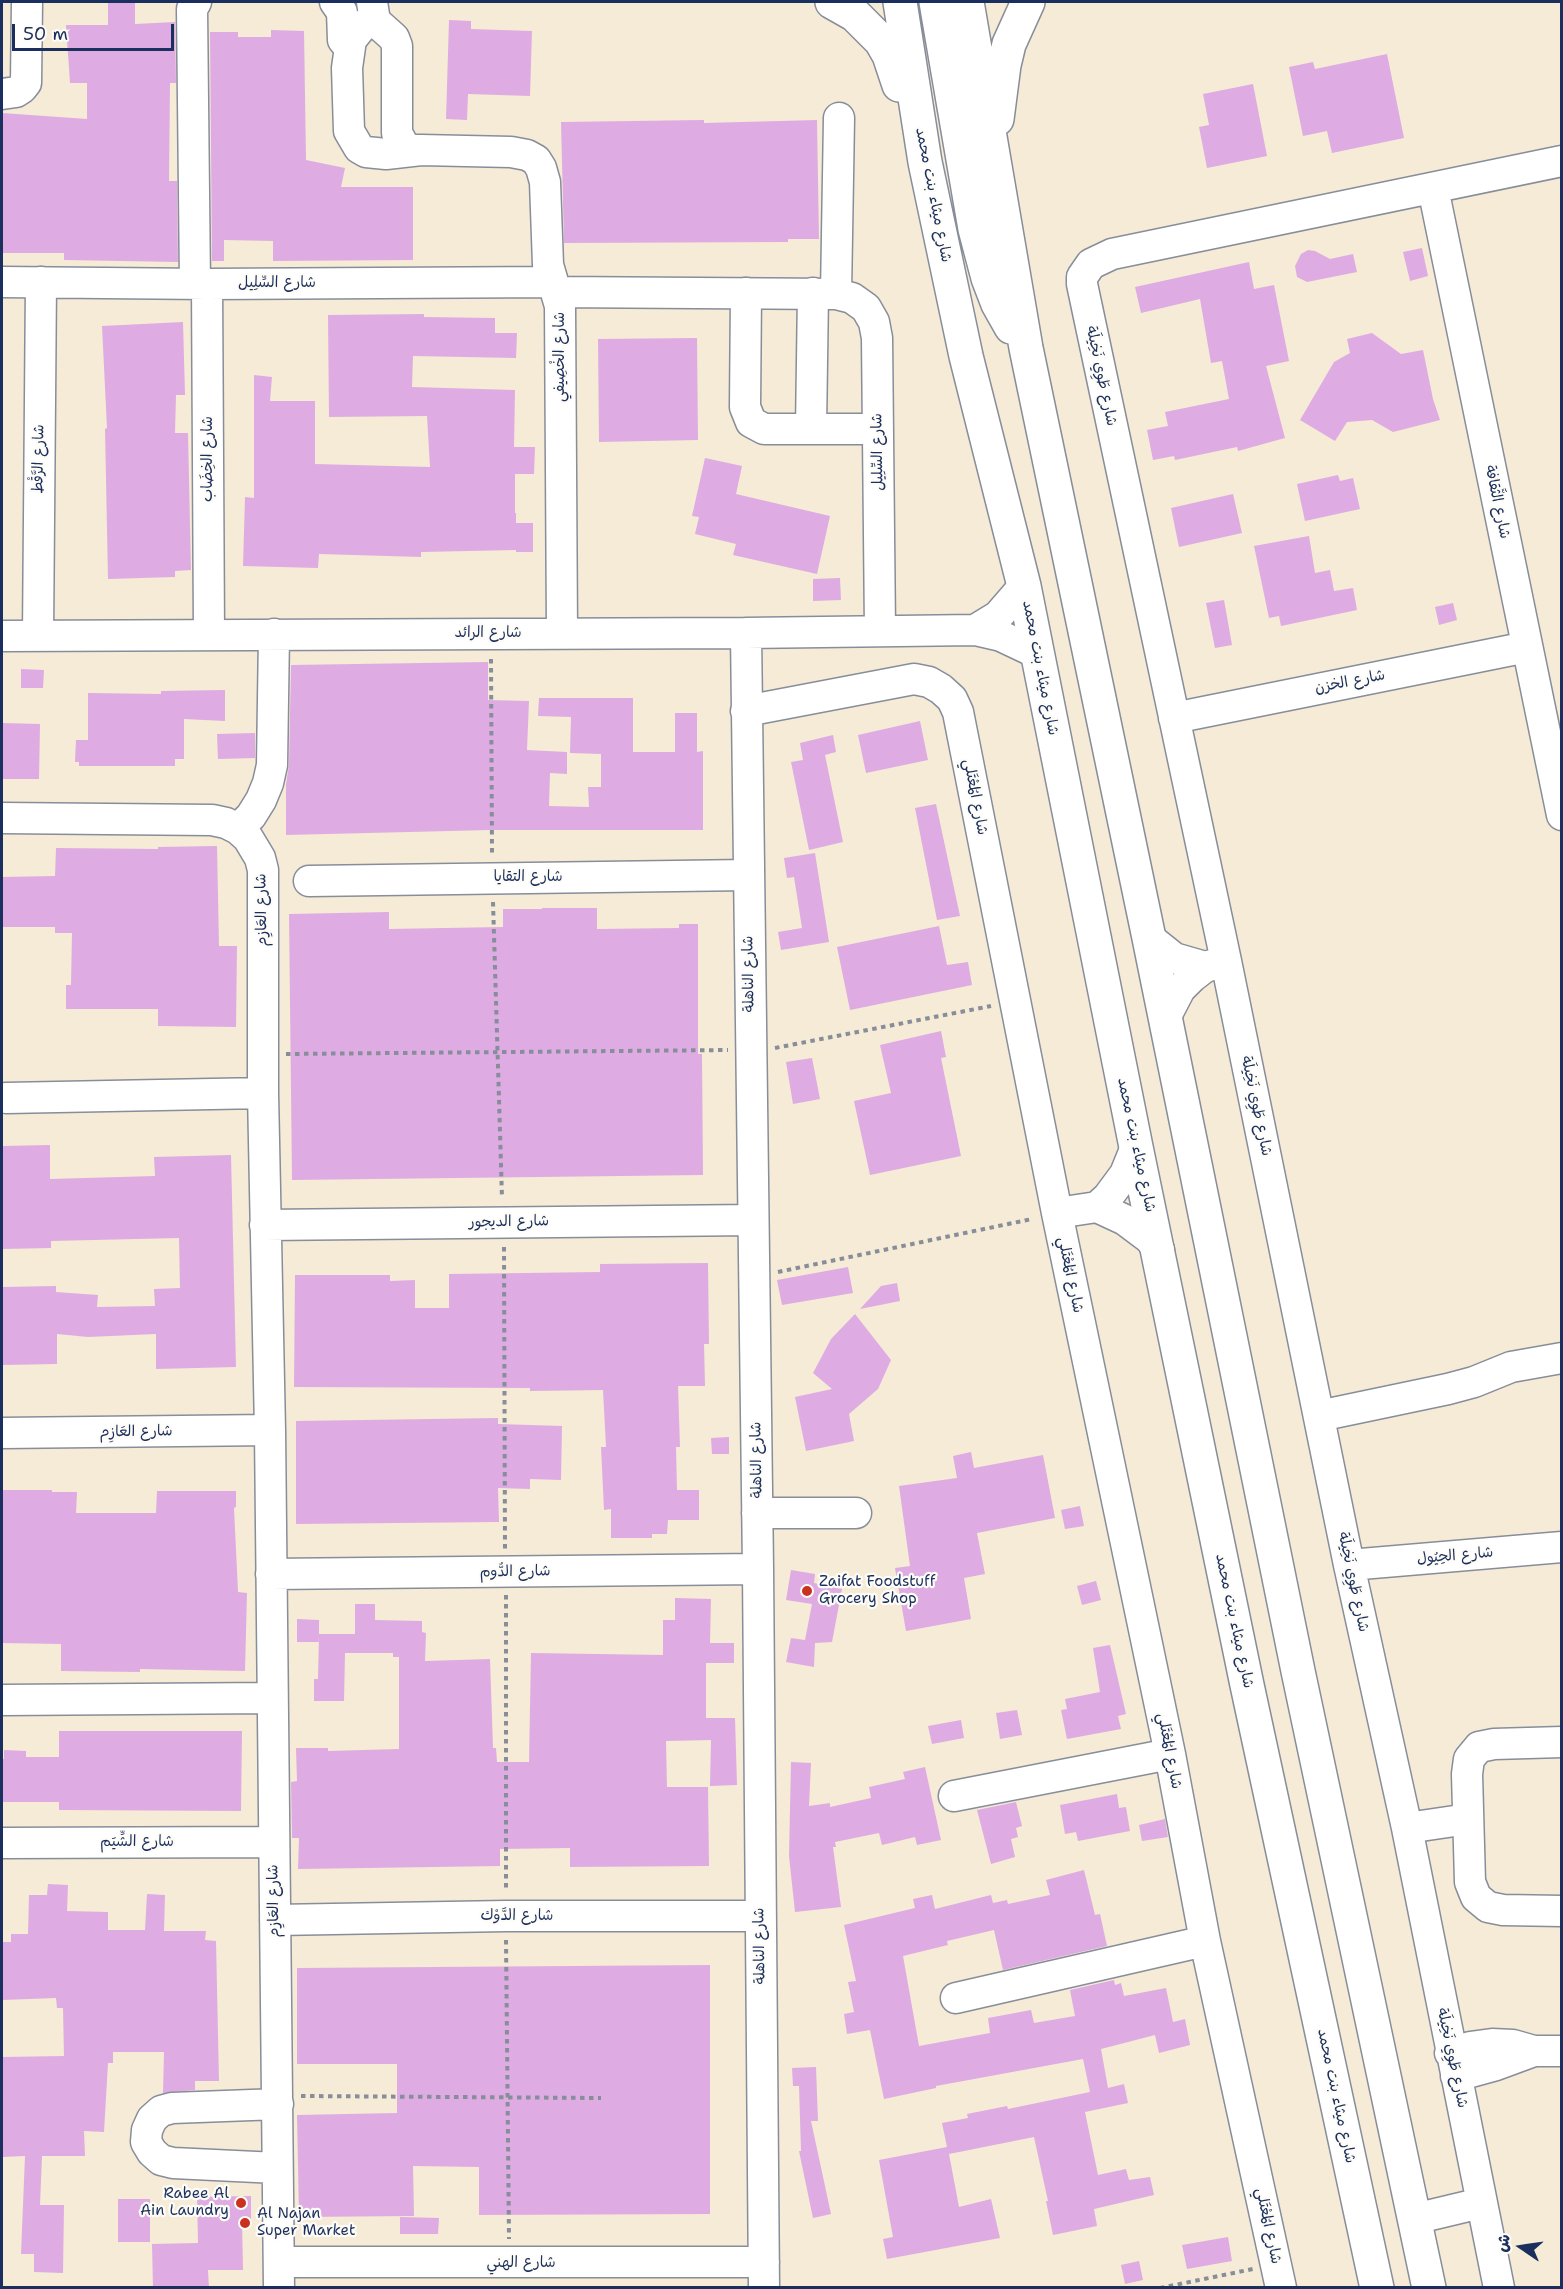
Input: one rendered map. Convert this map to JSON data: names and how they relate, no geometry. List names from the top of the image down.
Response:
{
  "streets": {
    "main road": ["شارع ميثاء بنت محمد"],
    "street": [
      "شارع السِّلِيل",
      "شارع الخْصِيفي",
      "شارع طَوِي نَخِيلَة",
      "شارع الرَّقْط",
      "شارع الخِضَاب",
      "شارع الثَّقافة",
      "شارع الرائد",
      "شارع الخزن",
      "شارع المُعْتَلي",
      "شارع التقايا",
      "شارع العَازِم",
      "شارع الناهلة",
      "شارع الديجور",
      "شارع الحِيُول",
      "شارع الدُّوم",
      "شارع الشِّيَم",
      "شارع الدَّوْك",
      "شارع الهني"
    ]
  },
  "crossings": [
    ["شارع ميثاء بنت محمد", "شارع الرائد"],
    ["شارع السِّلِيل", "شارع الخْصِيفي"],
    ["شارع السِّلِيل", "شارع الرَّقْط"],
    ["شارع السِّلِيل", "شارع الخِضَاب"],
    ["شارع السِّلِيل", "شارع الرائد"],
    ["شارع الخْصِيفي", "شارع الرائد"],
    ["شارع طَوِي نَخِيلَة", "شارع الثَّقافة"],
    ["شارع طَوِي نَخِيلَة", "شارع الخزن"],
    ["شارع طَوِي نَخِيلَة", "شارع الحِيُول"],
    ["شارع الرَّقْط", "شارع الرائد"],
    ["شارع الخِضَاب", "شارع الرائد"],
    ["شارع الثَّقافة", "شارع الخزن"],
    ["شارع الرائد", "شارع الناهلة"],
    ["شارع المُعْتَلي", "شارع الناهلة"],
    ["شارع التقايا", "شارع الناهلة"],
    ["شارع العَازِم", "شارع الديجور"],
    ["شارع العَازِم", "شارع الدُّوم"],
    ["شارع العَازِم", "شارع الشِّيَم"],
    ["شارع العَازِم", "شارع الدَّوْك"],
    ["شارع العَازِم", "شارع الهني"],
    ["شارع الناهلة", "شارع الديجور"],
    ["شارع الناهلة", "شارع الدُّوم"],
    ["شارع الناهلة", "شارع الدَّوْك"],
    ["شارع الناهلة", "شارع الهني"]
  ],
  "places": ["Zaifat Foodstuff Grocery Shop", "Rabee Al Ain Laundry", "Al Najan Super Market"],
  "scale_bar": "50 m",
  "north": "left"
}
